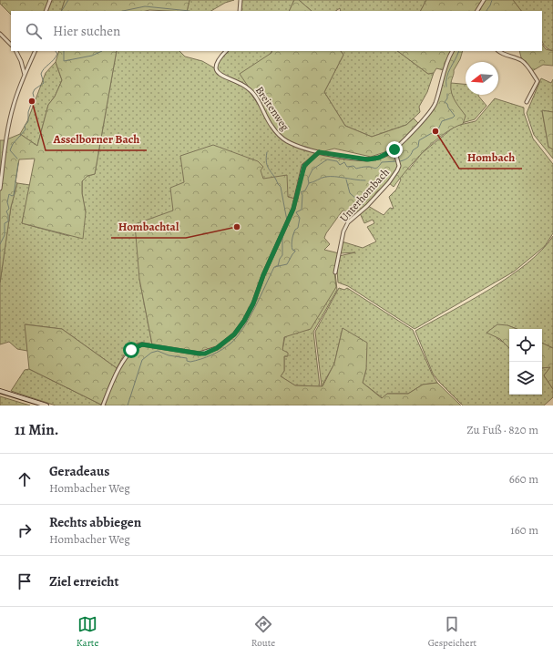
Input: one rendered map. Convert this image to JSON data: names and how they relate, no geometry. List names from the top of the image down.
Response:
{
  "streets": {
    "street": ["Breitenweg", "Unterhombach"]
  },
  "places": ["Asselborner Bach", "Hombach", "Hombachtal"],
  "north": "left",
  "page": {
    "search": "Hier suchen",
    "heading": ["11 Min.", "Zu Fuß · 820 m"],
    "list": [
      ["Geradeaus", "Hombacher Weg", "660 m"],
      ["Rechts abbiegen", "Hombacher Weg", "160 m"],
      "Ziel erreicht"
    ],
    "nav": ["Karte", "Route", "Gespeichert"]
  }
}
